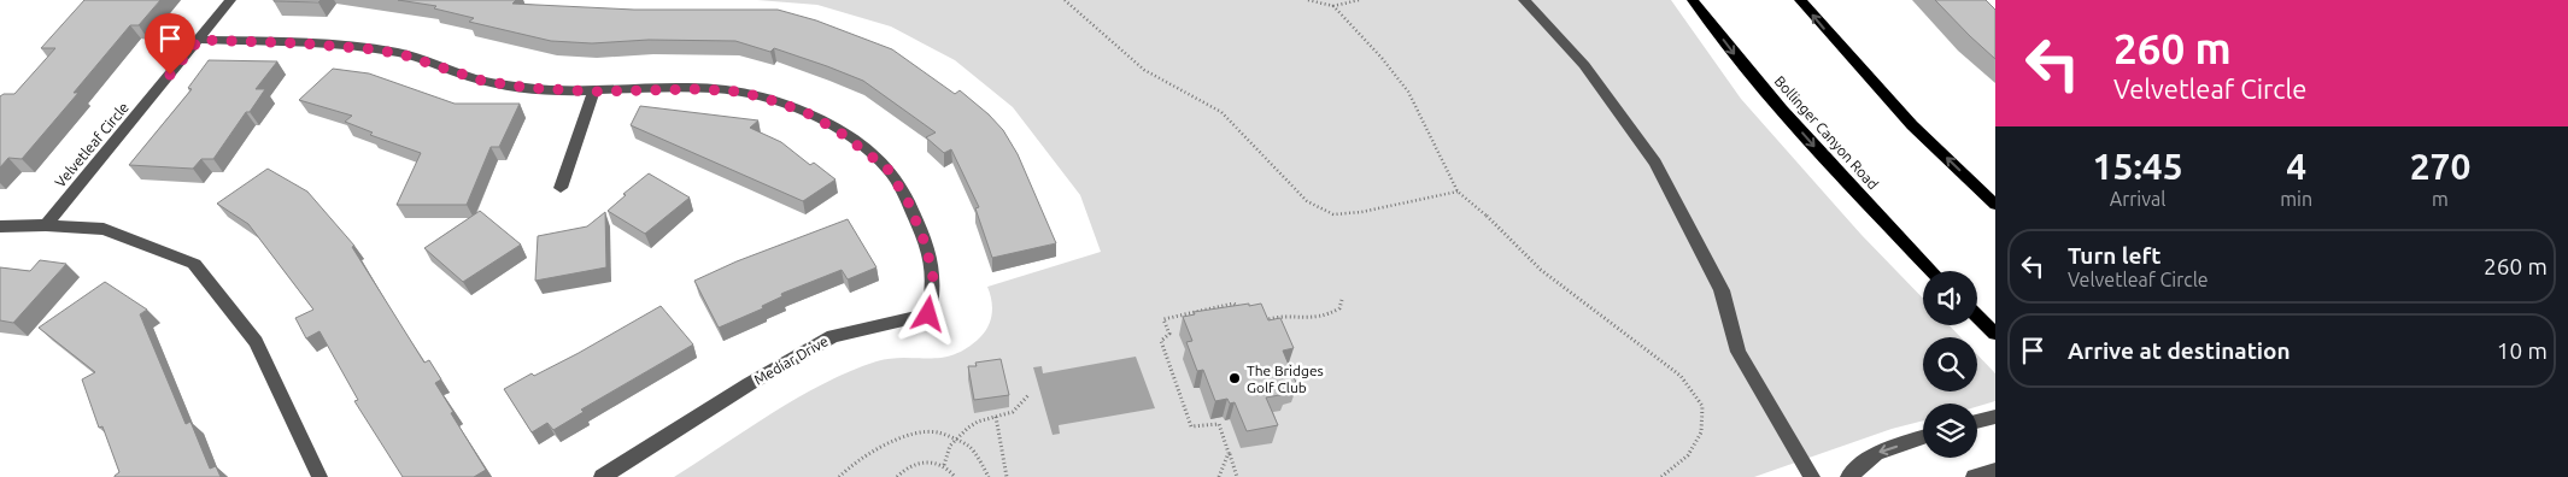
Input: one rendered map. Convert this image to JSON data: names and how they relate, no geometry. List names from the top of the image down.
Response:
{
  "streets": {
    "main road": ["Bollinger Canyon Road"],
    "street": ["Velvetleaf Circle", "Mediar Drive"]
  },
  "crossings": [
    ["Velvetleaf Circle", "Mediar Drive"]
  ],
  "places": ["The Bridges Golf Club"],
  "page": {
    "turn": ["260 m", "Velvetleaf Circle"],
    "eta": [
      "15:45",
      "Arrival",
      "4",
      "min",
      "270",
      "m"
    ],
    "list": [
      {
        "name": "Turn left",
        "note": "Velvetleaf Circle",
        "value": "260 m"
      },
      {
        "name": "Arrive at destination",
        "value": "10 m"
      }
    ]
  }
}
